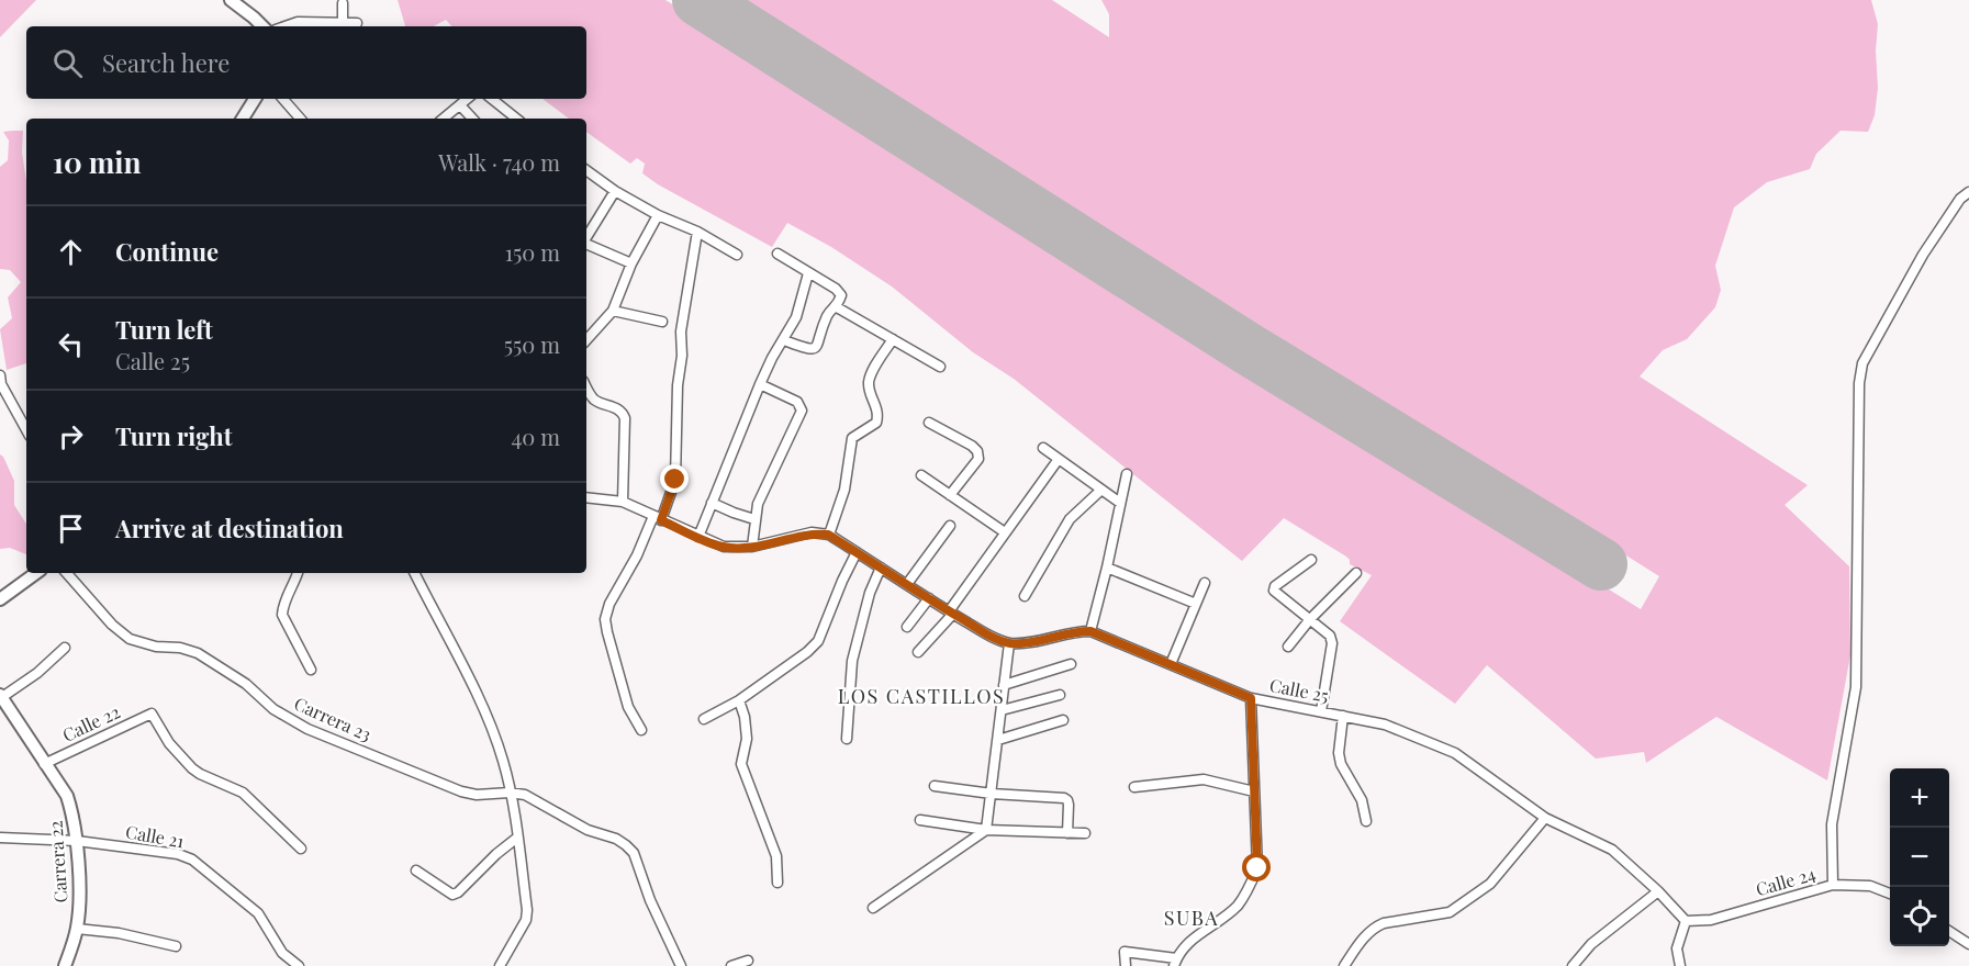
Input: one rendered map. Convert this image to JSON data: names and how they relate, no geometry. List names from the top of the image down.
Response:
{
  "streets": {
    "main road": ["Carrera 22"],
    "street": [
      "Calle 25",
      "Carrera 23",
      "Calle 22",
      "Calle 21",
      "Calle 24"
    ]
  },
  "crossings": [
    ["Calle 25", "Calle 24"],
    ["Calle 22", "Carrera 22"],
    ["Calle 21", "Carrera 22"]
  ],
  "districts": ["LOS CASTILLOS", "SUBA"],
  "page": {
    "search": "Search here",
    "heading": ["10 min", "Walk · 740 m"],
    "list": [
      ["Continue", "150 m"],
      ["Turn left", "Calle 25", "550 m"],
      ["Turn right", "40 m"],
      "Arrive at destination"
    ],
    "map_buttons": ["+", "−"]
  }
}
